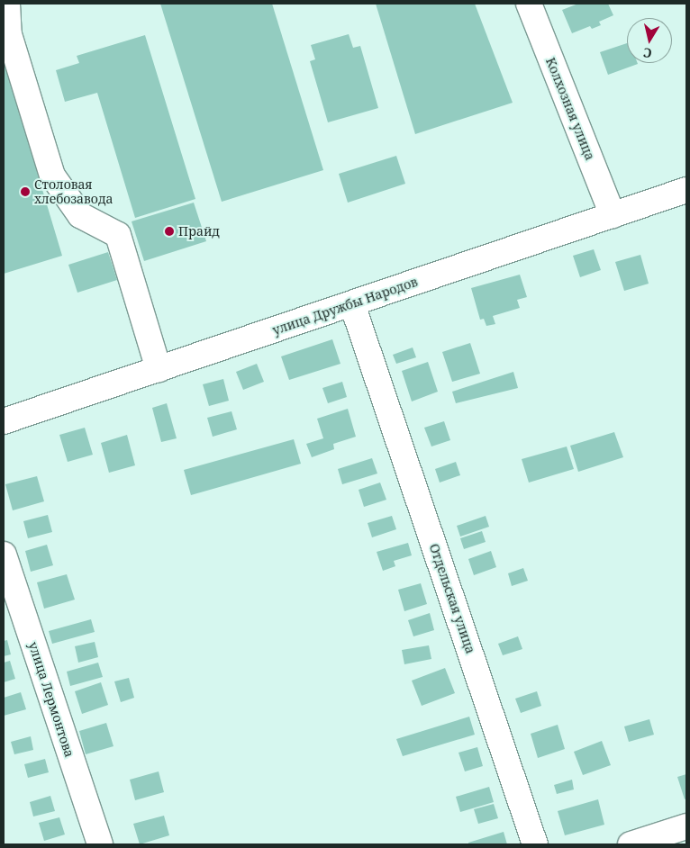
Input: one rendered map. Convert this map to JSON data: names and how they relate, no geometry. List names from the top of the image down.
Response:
{
  "streets": {
    "street": [
      "Колхозная улица",
      "улица Дружбы Народов",
      "Отдельская улица",
      "улица Лермонтова"
    ]
  },
  "crossings": [
    ["Колхозная улица", "улица Дружбы Народов"],
    ["улица Дружбы Народов", "Отдельская улица"]
  ],
  "places": ["Столовая хлебозавода", "Прайд"],
  "north": "bottom"
}
